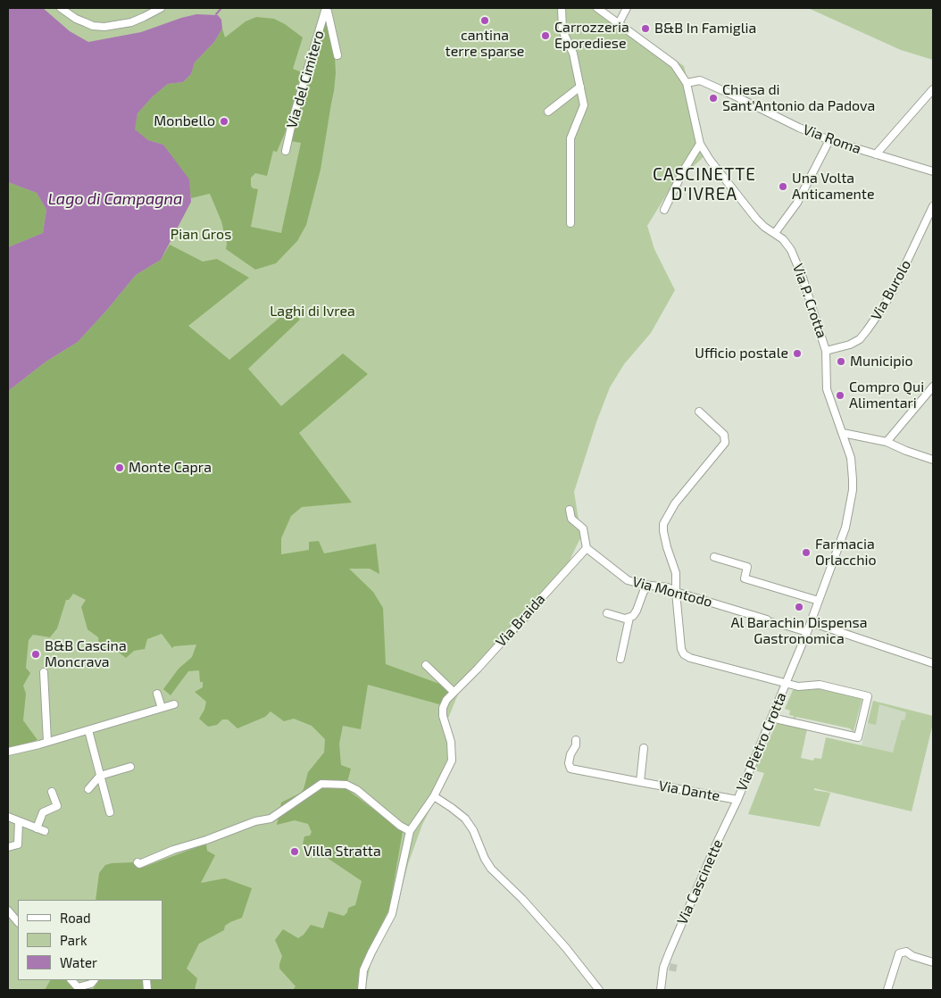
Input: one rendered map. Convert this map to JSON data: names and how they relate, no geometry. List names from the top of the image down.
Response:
{
  "streets": {
    "street": [
      "Via del Cimitero",
      "Via Roma",
      "Via Burolo",
      "Via P. Crotta",
      "Via Montodo",
      "Via Braida",
      "Via Pietro Crotta",
      "Via Dante",
      "Via Cascinette"
    ]
  },
  "crossings": [
    ["Via Roma", "Via P. Crotta"],
    ["Via Burolo", "Via P. Crotta"],
    ["Via P. Crotta", "Via Pietro Crotta"],
    ["Via Montodo", "Via Braida"],
    ["Via Montodo", "Via Pietro Crotta"],
    ["Via Pietro Crotta", "Via Dante"],
    ["Via Pietro Crotta", "Via Cascinette"],
    ["Via Dante", "Via Cascinette"]
  ],
  "districts": ["CASCINETTE D'IVREA"],
  "water": ["Lago di Campagna"],
  "parks": ["Pian Gros", "Laghi di Ivrea"],
  "places": [
    "cantina terre sparse",
    "B&B In Famiglia",
    "Carrozzeria Eporediese",
    "Chiesa di Sant'Antonio da Padova",
    "Monbello",
    "Una Volta Anticamente",
    "Ufficio postale",
    "Municipio",
    "Compro Qui Alimentari",
    "Monte Capra",
    "Farmacia Orlacchio",
    "Al Barachin Dispensa Gastronomica",
    "B&B Cascina Moncrava",
    "Villa Stratta"
  ],
  "legend": ["Road", "Park", "Water"]
}
